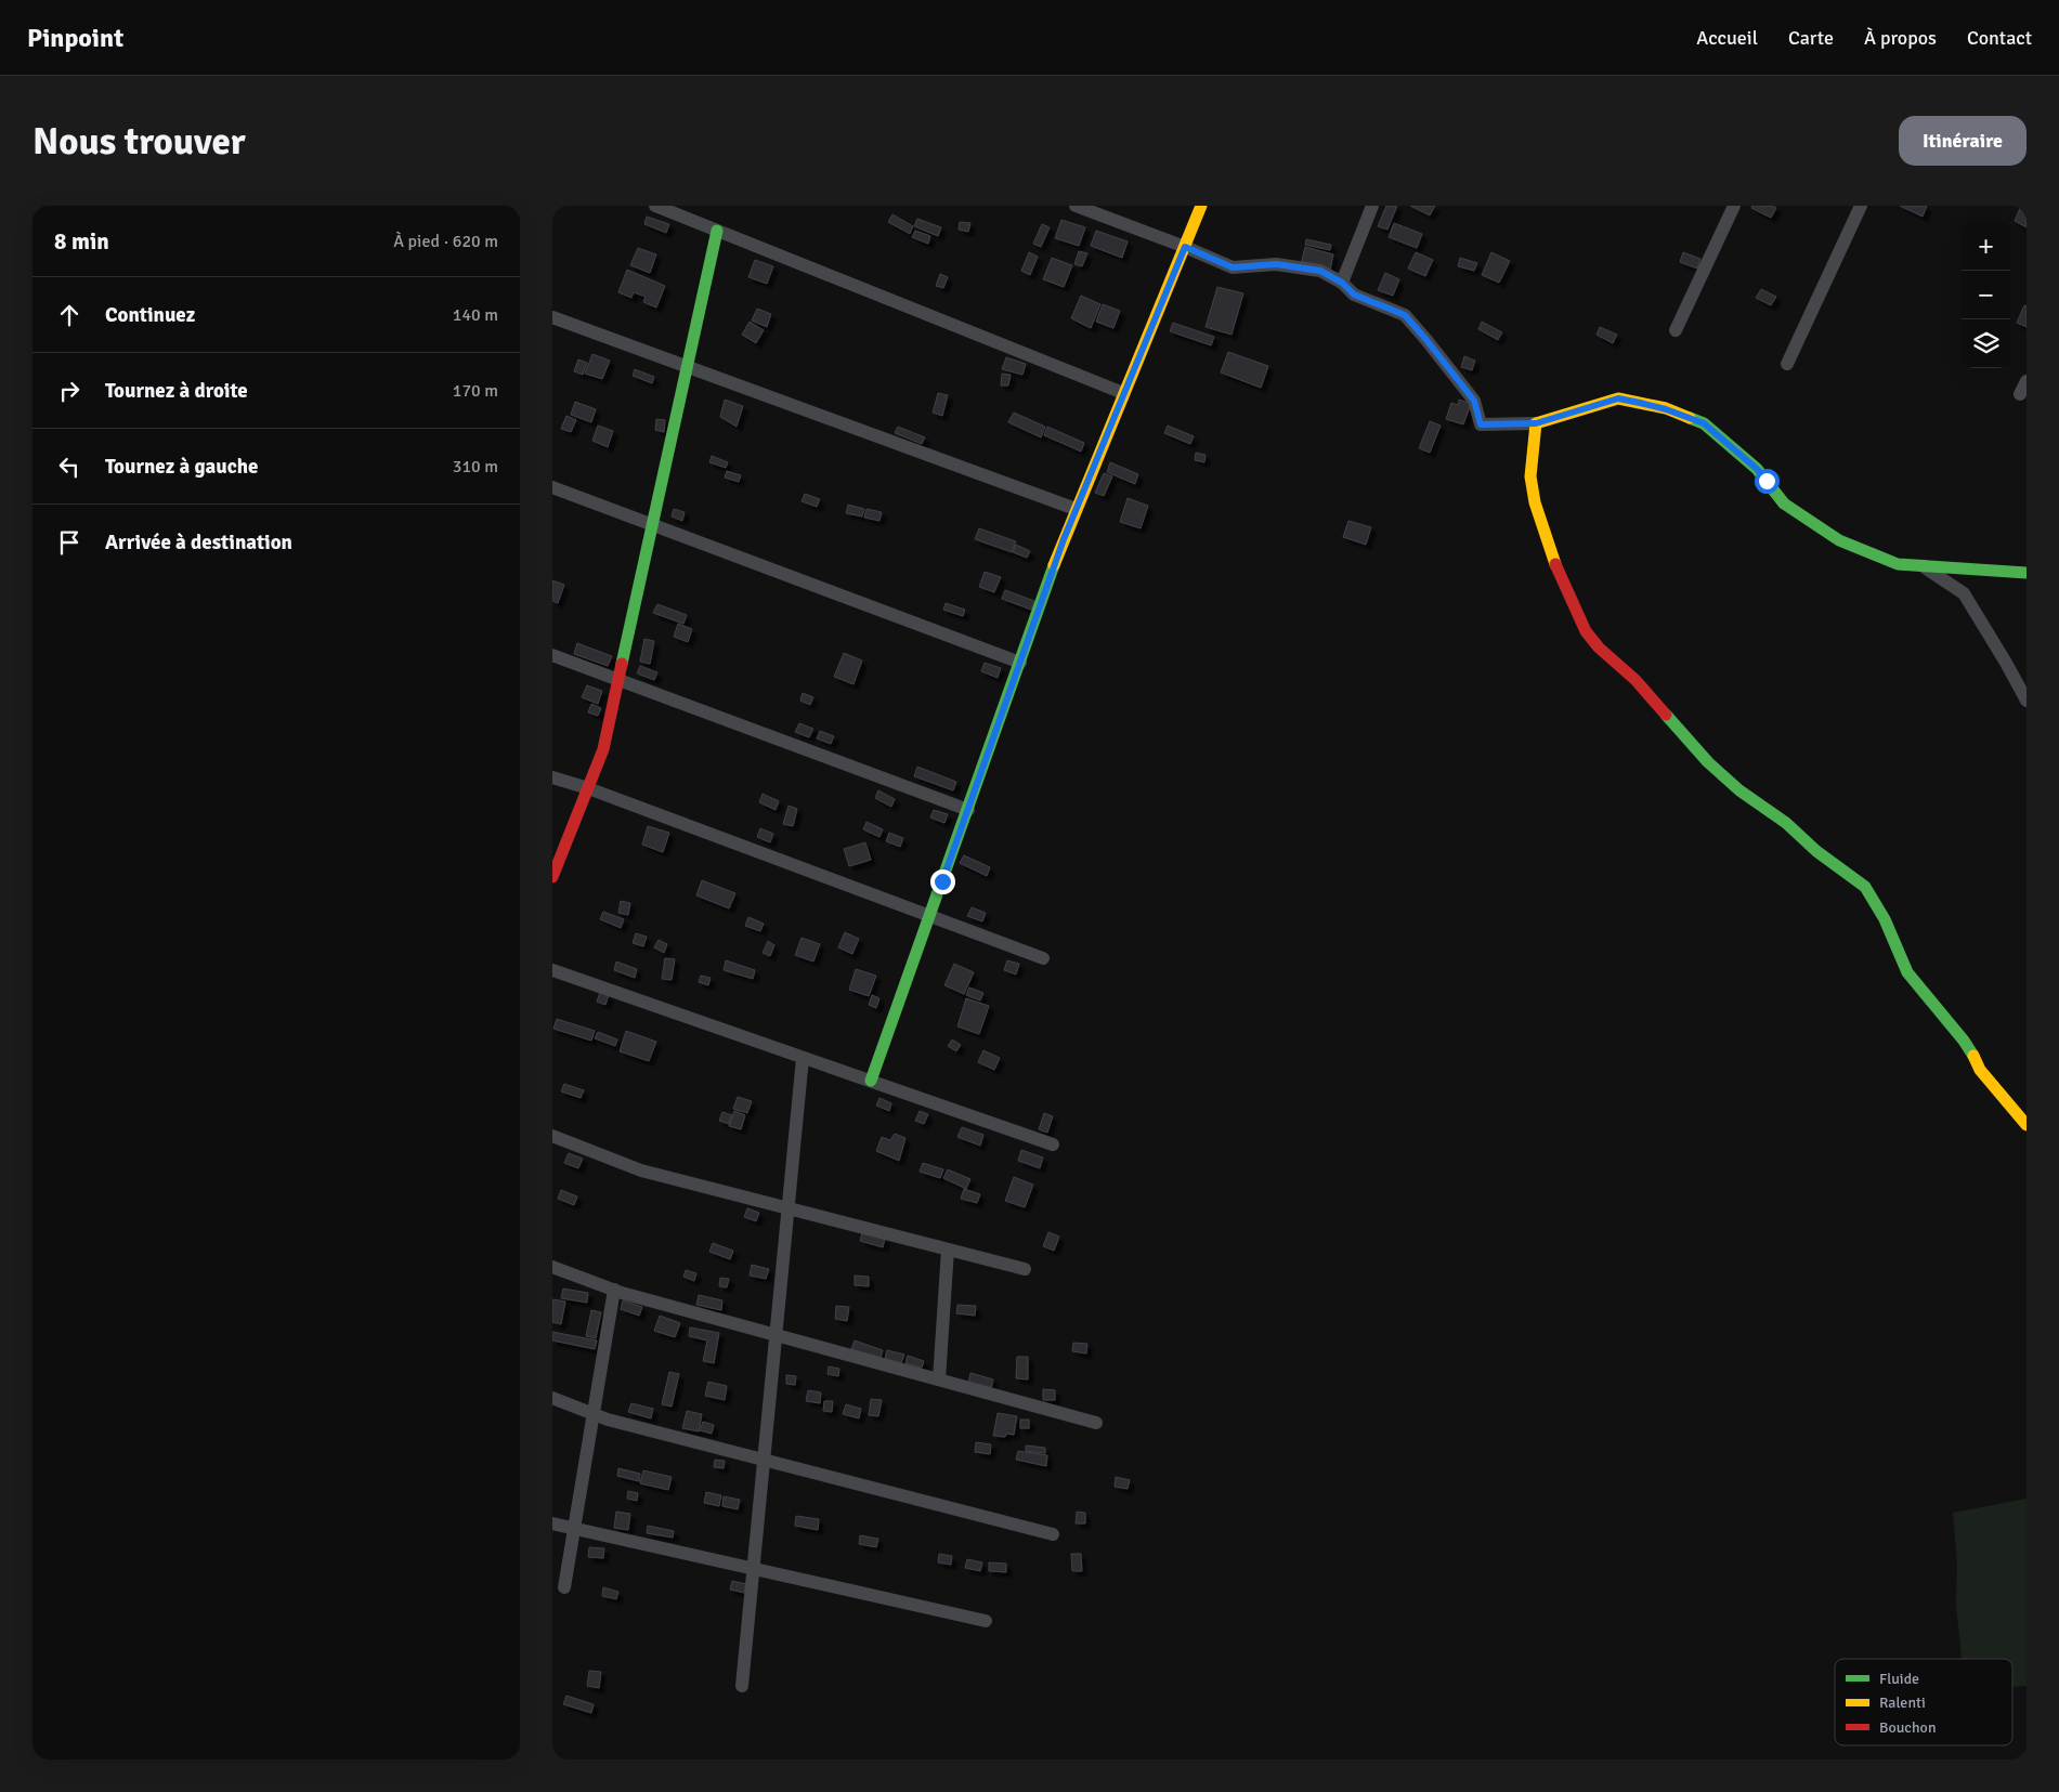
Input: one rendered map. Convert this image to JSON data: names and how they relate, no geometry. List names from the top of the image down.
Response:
{
  "legend": ["Fluide", "Ralenti", "Bouchon"],
  "page": {
    "header": "Pinpoint",
    "nav": [
      "Accueil",
      "Carte",
      "À propos",
      "Contact"
    ],
    "buttons": "Itinéraire",
    "title": "Nous trouver",
    "heading": ["8 min", "À pied · 620 m"],
    "map_buttons": ["+", "−"],
    "list": [
      ["Continuez", "140 m"],
      ["Tournez à droite", "170 m"],
      ["Tournez à gauche", "310 m"],
      "Arrivée à destination"
    ]
  }
}
